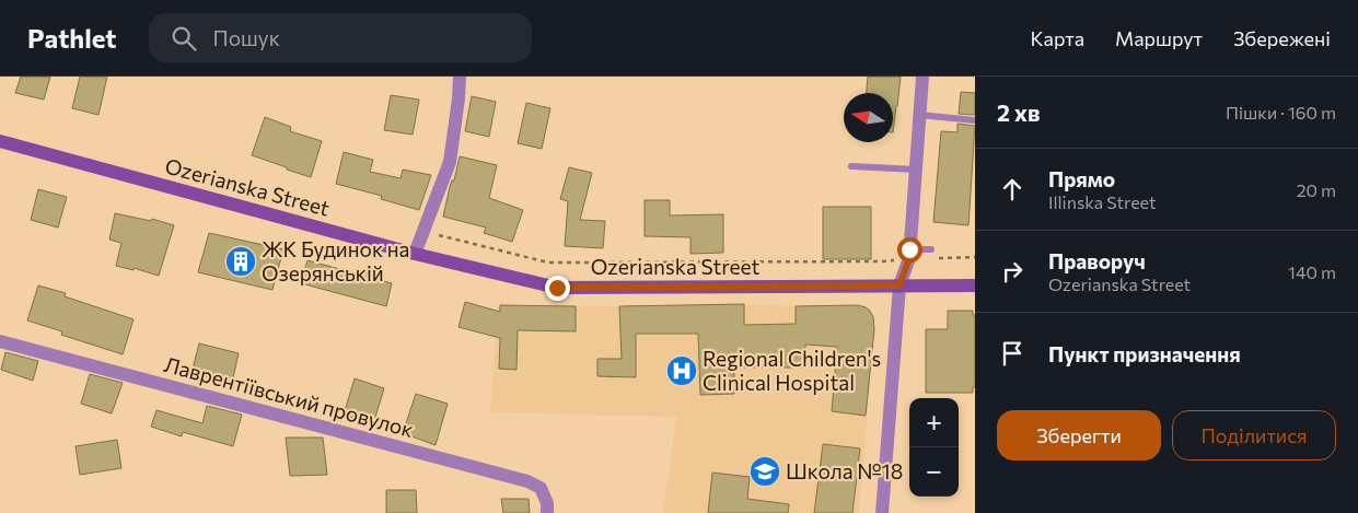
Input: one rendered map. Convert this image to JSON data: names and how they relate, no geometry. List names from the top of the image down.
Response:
{
  "streets": {
    "main road": ["Ozerianska Street"],
    "street": ["Лаврентіївський провулок"]
  },
  "places": {
    "building": ["ЖК Будинок на Озерянській"],
    "hospital": ["Regional Children's Clinical Hospital"],
    "school or university": ["Школа №18"]
  },
  "north": "left",
  "page": {
    "header": "Pathlet",
    "search": "Пошук",
    "nav": ["Карта", "Маршрут", "Збережені"],
    "heading": ["2 хв", "Пішки · 160 m"],
    "list": [
      ["Прямо", "Illinska Street", "20 m"],
      ["Праворуч", "Ozerianska Street", "140 m"],
      "Пункт призначення"
    ],
    "buttons": ["Зберегти", "Поділитися"],
    "map_buttons": ["+", "−"]
  }
}
